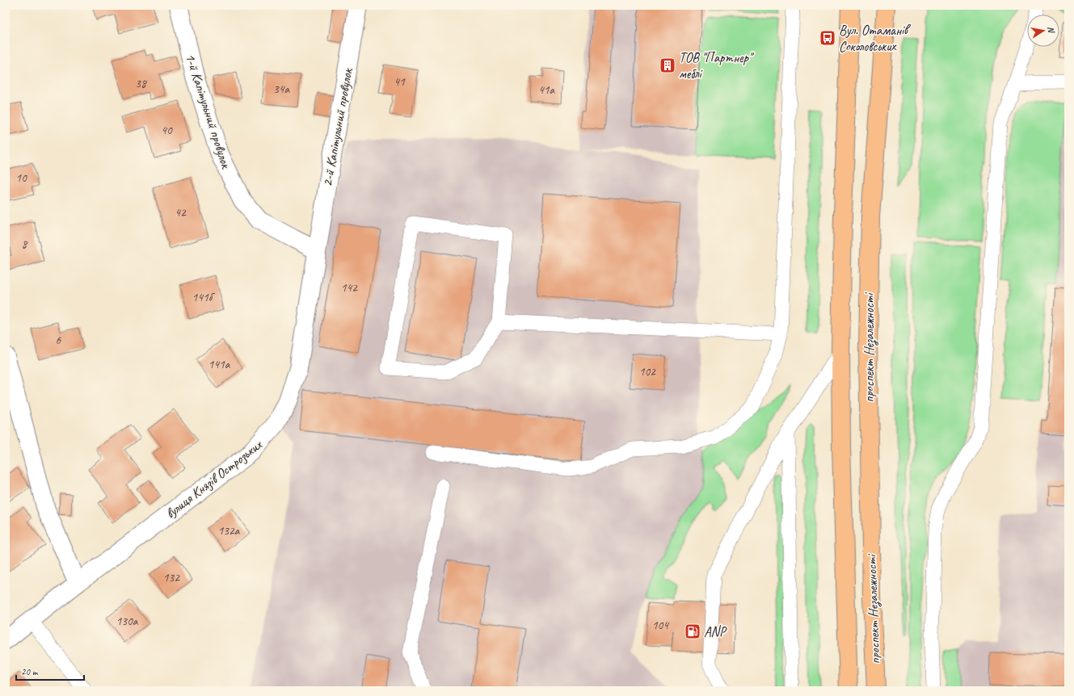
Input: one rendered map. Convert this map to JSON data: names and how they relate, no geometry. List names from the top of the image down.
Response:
{
  "streets": {
    "main road": ["проспект Незалежності"],
    "street": ["1-й Капітульний провулок", "2-й Капітульний провулок", "вулиця Князів Острозьких"]
  },
  "crossings": [
    ["1-й Капітульний провулок", "2-й Капітульний провулок"],
    ["1-й Капітульний провулок", "вулиця Князів Острозьких"],
    ["2-й Капітульний провулок", "вулиця Князів Острозьких"]
  ],
  "places": {
    "bus stop": ["Вул. Отаманів Соколовських"],
    "building": ["ТОВ \"Партнер\" меблі"],
    "fuel station": ["ANP"]
  },
  "house_numbers": [
    "41",
    "38",
    "34а",
    "41а",
    "40",
    "10",
    "42",
    "8",
    "142",
    "141б",
    "6",
    "141а",
    "102",
    "132а",
    "132",
    "130а",
    "104"
  ],
  "scale_bar": "20 m",
  "north": "right"
}
